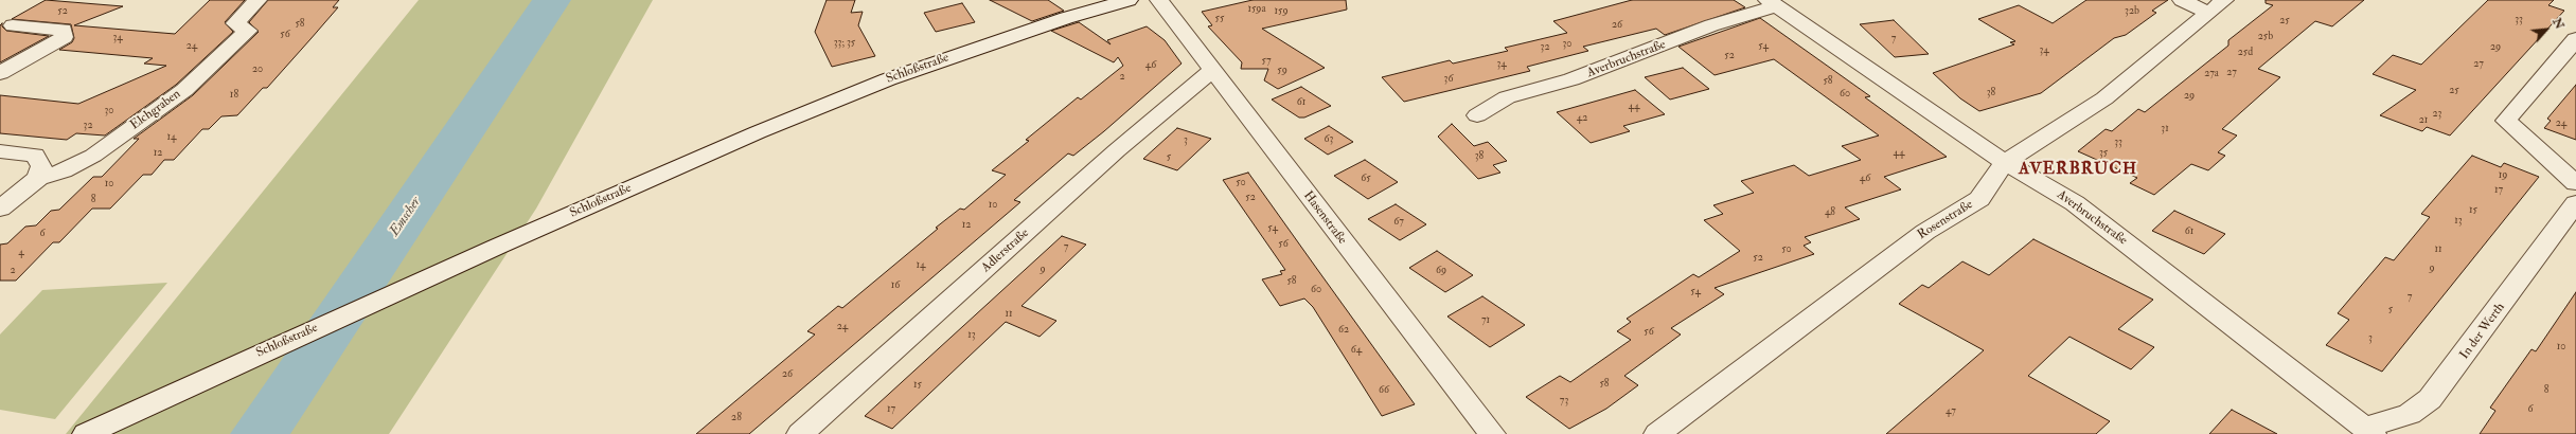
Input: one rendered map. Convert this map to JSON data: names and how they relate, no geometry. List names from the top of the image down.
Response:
{
  "streets": {
    "street": [
      "Averbruchstraße",
      "Schloßstraße",
      "Elchgraben",
      "Hasenstraße",
      "Rosenstraße",
      "Adlerstraße",
      "In der Werth"
    ]
  },
  "crossings": [
    ["Averbruchstraße", "Rosenstraße"],
    ["Averbruchstraße", "In der Werth"],
    ["Hasenstraße", "Adlerstraße"]
  ],
  "districts": ["AVERBRUCH"],
  "water": ["Emscher"],
  "house_numbers": [
    "159a",
    "52",
    "159",
    "32b",
    "55",
    "33",
    "25",
    "58",
    "26",
    "56",
    "25b",
    "34",
    "7",
    "33; 35",
    "30",
    "24",
    "54",
    "32",
    "29",
    "34",
    "25d",
    "52",
    "57",
    "34",
    "27",
    "46",
    "20",
    "59",
    "27",
    "27a",
    "2",
    "36",
    "58",
    "25",
    "38",
    "60",
    "18",
    "29",
    "61",
    "44",
    "30",
    "23",
    "42",
    "21",
    "24",
    "32",
    "31",
    "14",
    "63",
    "3",
    "33",
    "12",
    "44",
    "35",
    "38",
    "5",
    "19",
    "65",
    "46",
    "50",
    "10",
    "17",
    "52",
    "8",
    "10",
    "15",
    "48",
    "13",
    "67",
    "12",
    "54",
    "61",
    "6",
    "56",
    "7",
    "50",
    "11",
    "4",
    "52",
    "14",
    "9",
    "9",
    "2",
    "69",
    "58",
    "16",
    "60",
    "54",
    "7",
    "5",
    "11",
    "71",
    "24",
    "62",
    "56",
    "13",
    "3",
    "10",
    "64",
    "26",
    "58",
    "15",
    "66",
    "8",
    "73",
    "17",
    "6",
    "47",
    "28"
  ],
  "north": "top right"
}
